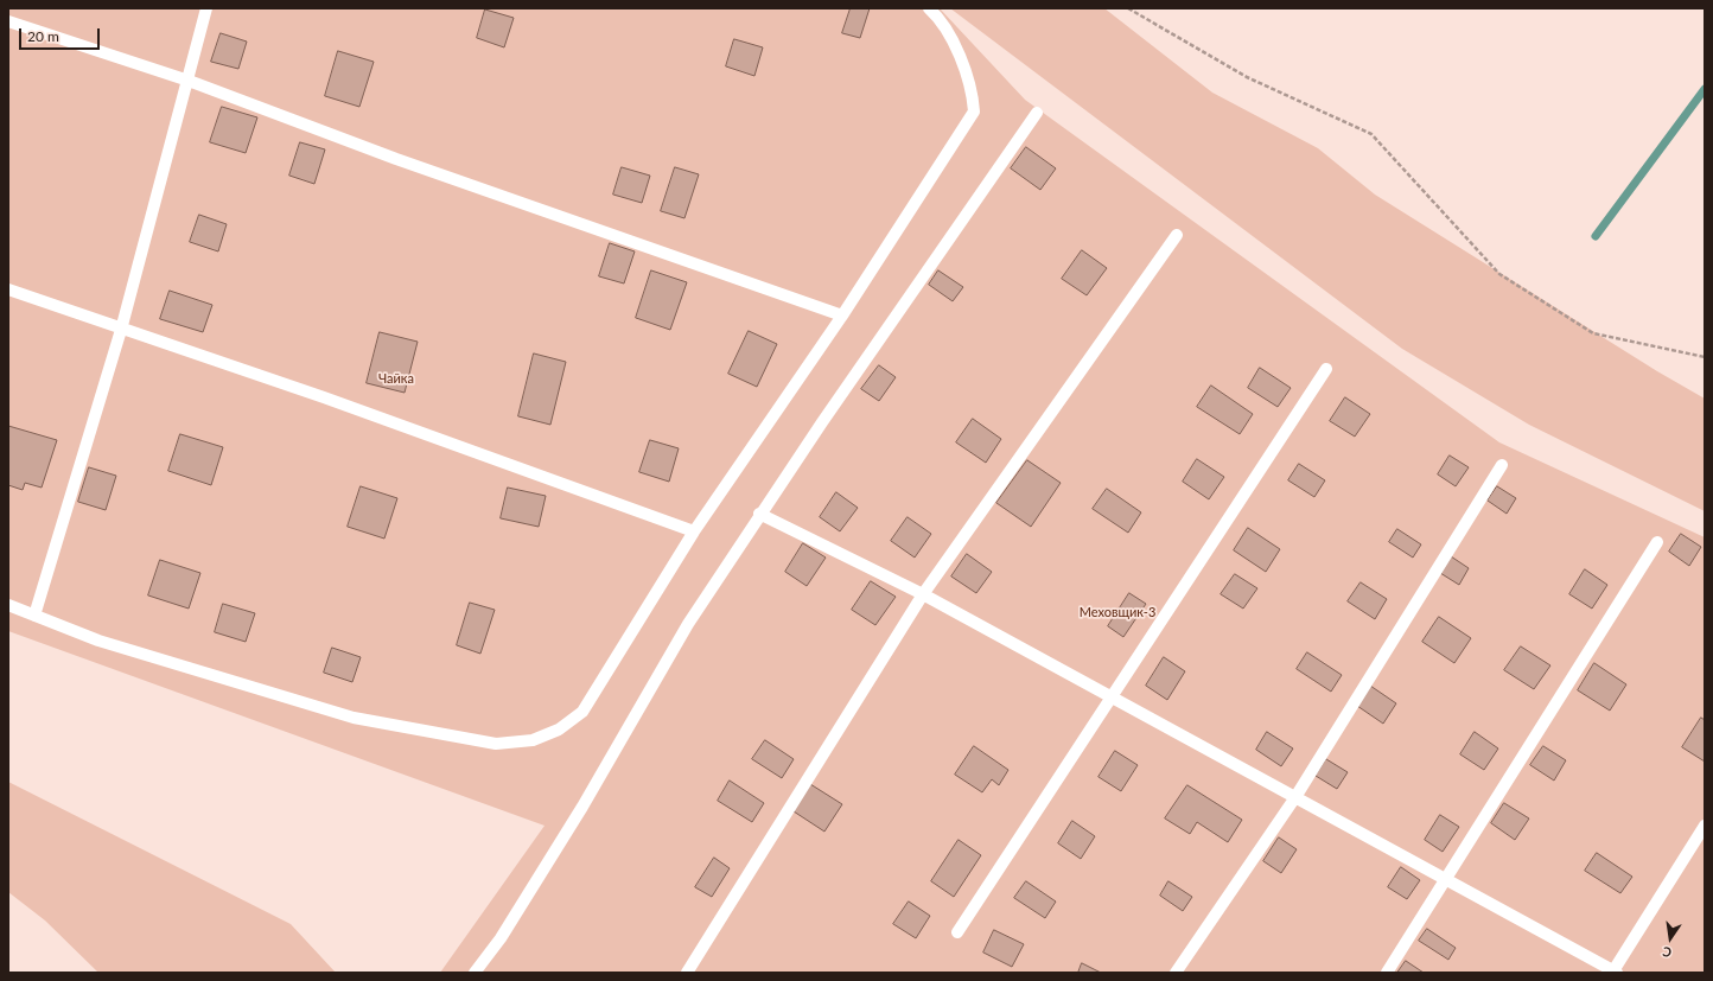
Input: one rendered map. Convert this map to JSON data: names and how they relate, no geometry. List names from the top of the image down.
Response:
{
  "parks": ["Чайка", "Меховщик-3"],
  "scale_bar": "20 m",
  "north": "bottom"
}
